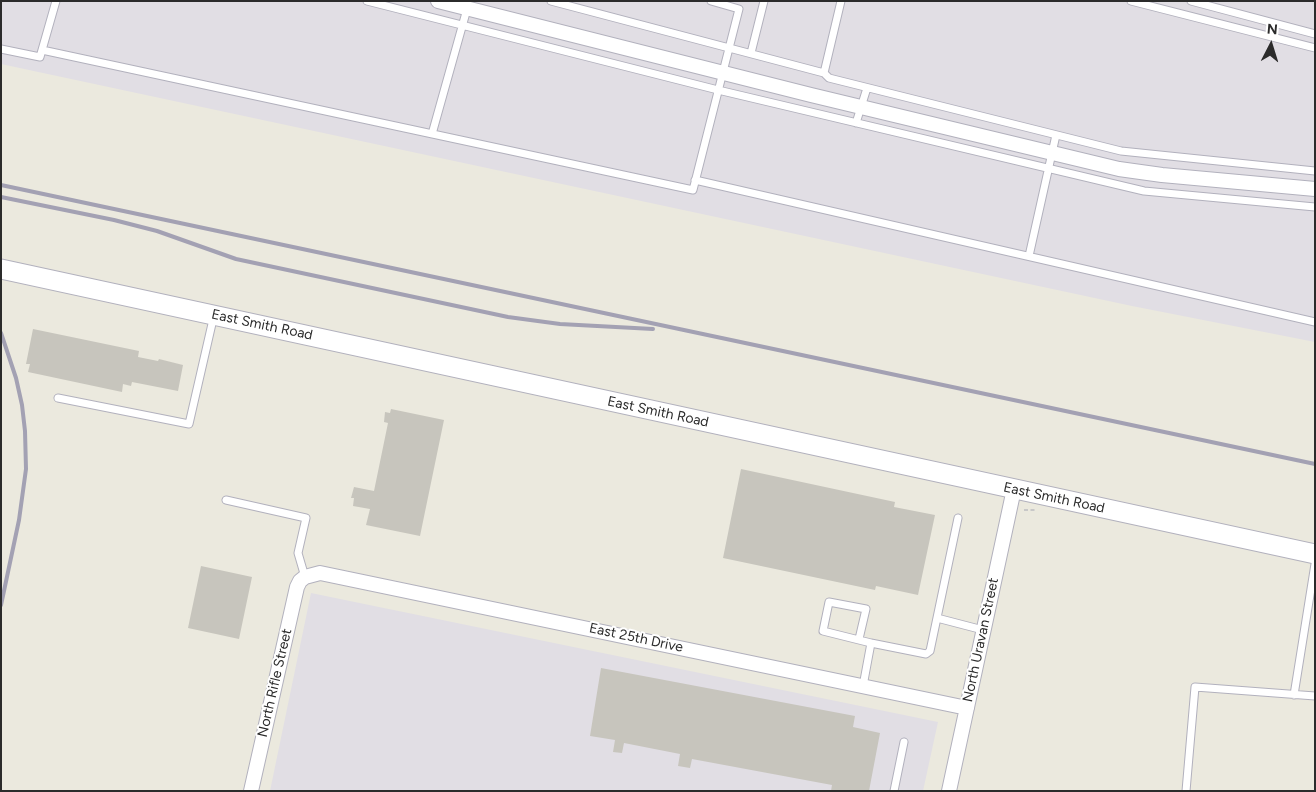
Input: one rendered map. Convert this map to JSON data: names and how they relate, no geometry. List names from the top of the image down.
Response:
{
  "streets": {
    "street": [
      "East Smith Road",
      "East 25th Drive",
      "North Uravan Street",
      "North Rifle Street"
    ]
  },
  "crossings": [
    ["East Smith Road", "North Uravan Street"],
    ["East 25th Drive", "North Uravan Street"],
    ["East 25th Drive", "North Rifle Street"]
  ],
  "north": "top"
}
